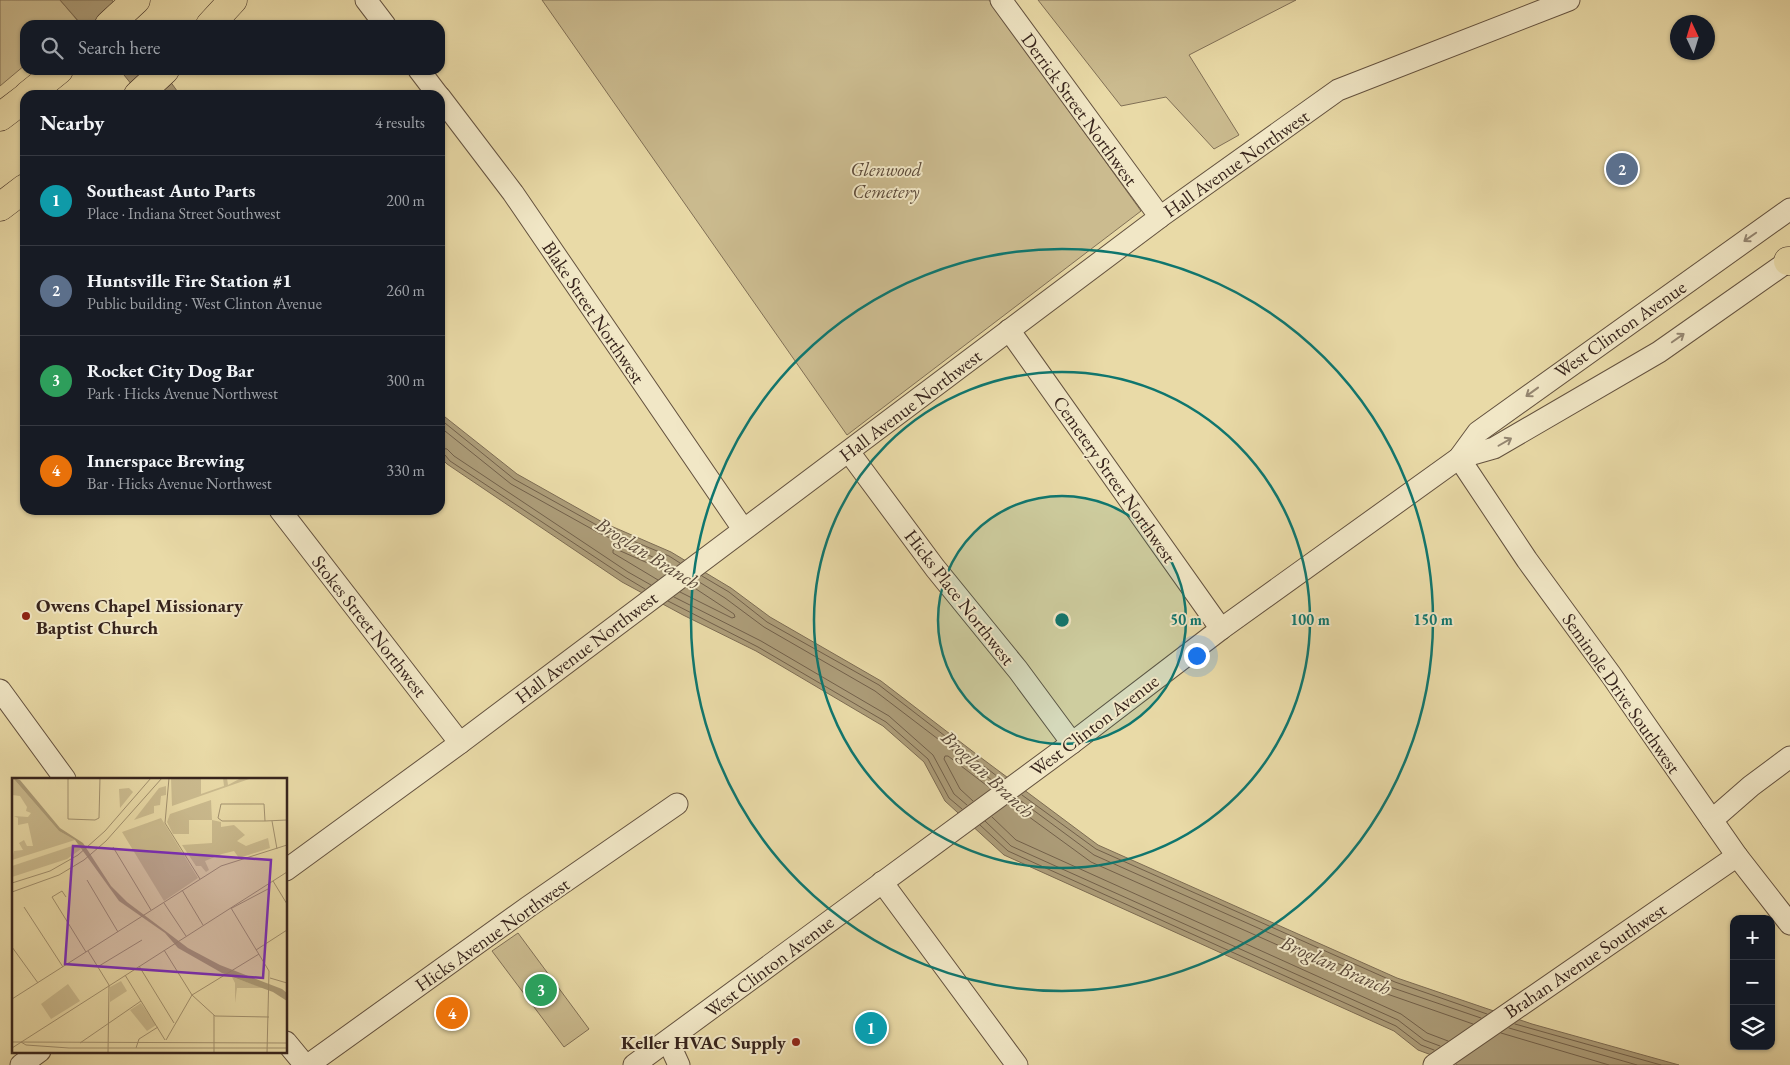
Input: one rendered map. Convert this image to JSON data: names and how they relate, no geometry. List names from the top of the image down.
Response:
{
  "streets": {
    "street": [
      "Derrick Street Northwest",
      "Hall Avenue Northwest",
      "Blake Street Northwest",
      "West Clinton Avenue",
      "Cemetery Street Northwest",
      "Hicks Place Northwest",
      "Stokes Street Northwest",
      "Seminole Drive Southwest",
      "Hicks Avenue Northwest",
      "Brahan Avenue Southwest"
    ]
  },
  "crossings": [
    ["Derrick Street Northwest", "Hall Avenue Northwest"],
    ["Hall Avenue Northwest", "Blake Street Northwest"],
    ["Hall Avenue Northwest", "Cemetery Street Northwest"],
    ["Hall Avenue Northwest", "Hicks Place Northwest"],
    ["Hall Avenue Northwest", "Stokes Street Northwest"],
    ["West Clinton Avenue", "Cemetery Street Northwest"],
    ["West Clinton Avenue", "Hicks Place Northwest"],
    ["West Clinton Avenue", "Seminole Drive Southwest"],
    ["Seminole Drive Southwest", "Brahan Avenue Southwest"]
  ],
  "water": ["Broglan Branch"],
  "parks": ["Glenwood Cemetery"],
  "places": ["Owens Chapel Missionary Baptist Church", "Keller HVAC Supply"],
  "north": "top",
  "page": {
    "search": "Search here",
    "heading": ["Nearby", "4 results"],
    "pins": [
      "2",
      "3",
      "4",
      "1"
    ],
    "list": [
      {
        "mark": "1",
        "name": "Southeast Auto Parts",
        "note": "Place · Indiana Street Southwest",
        "value": "200 m"
      },
      {
        "mark": "2",
        "name": "Huntsville Fire Station #1",
        "note": "Public building · West Clinton Avenue",
        "value": "260 m"
      },
      {
        "mark": "3",
        "name": "Rocket City Dog Bar",
        "note": "Park · Hicks Avenue Northwest",
        "value": "300 m"
      },
      {
        "mark": "4",
        "name": "Innerspace Brewing",
        "note": "Bar · Hicks Avenue Northwest",
        "value": "330 m"
      }
    ],
    "map_buttons": ["+", "−"]
  },
  "rings": ["50 m", "100 m", "150 m"]
}
